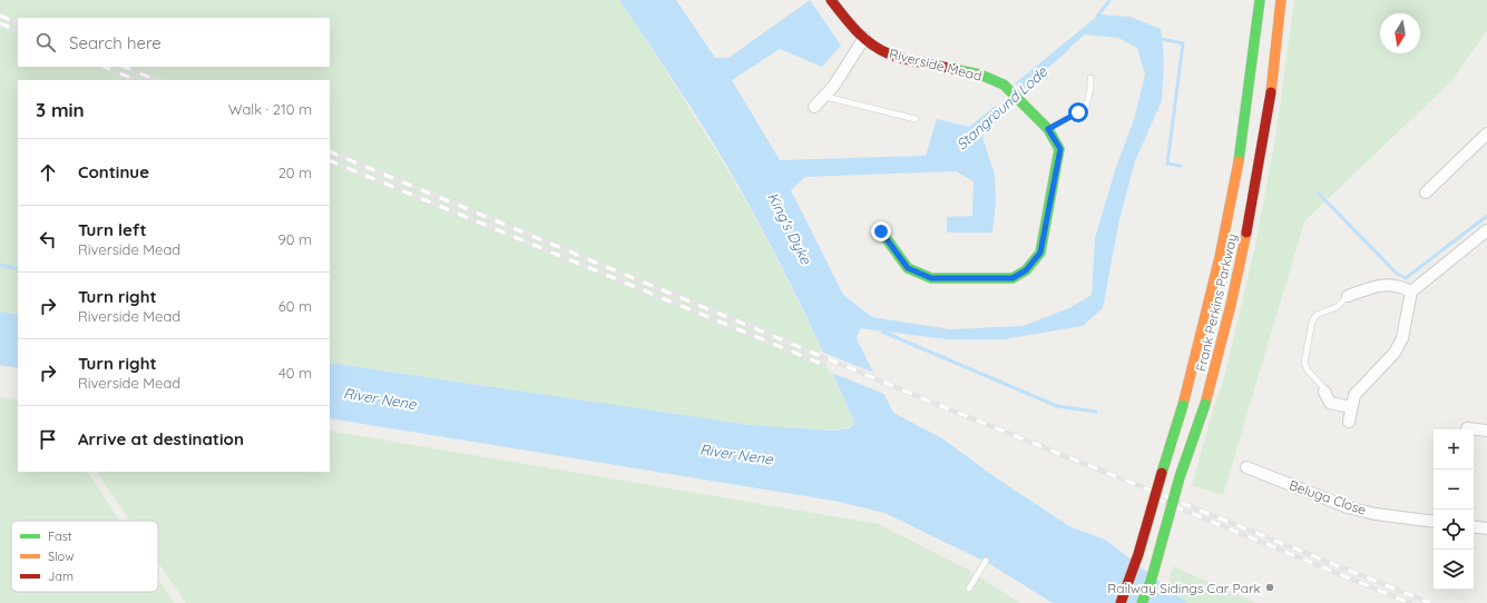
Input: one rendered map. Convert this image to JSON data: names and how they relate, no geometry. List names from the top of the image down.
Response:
{
  "streets": {
    "main road": ["Riverside Mead", "Frank Perkins Parkway"],
    "street": ["Beluga Close"]
  },
  "water": ["Stanground Lode", "King's Dyke", "River Nene"],
  "places": ["Railway Sidings Car Park"],
  "legend": ["Fast", "Slow", "Jam"],
  "north": "bottom",
  "page": {
    "search": "Search here",
    "heading": ["3 min", "Walk · 210 m"],
    "list": [
      ["Continue", "20 m"],
      ["Turn left", "Riverside Mead", "90 m"],
      ["Turn right", "Riverside Mead", "60 m"],
      ["Turn right", "Riverside Mead", "40 m"],
      "Arrive at destination"
    ],
    "map_buttons": ["+", "−"]
  }
}
